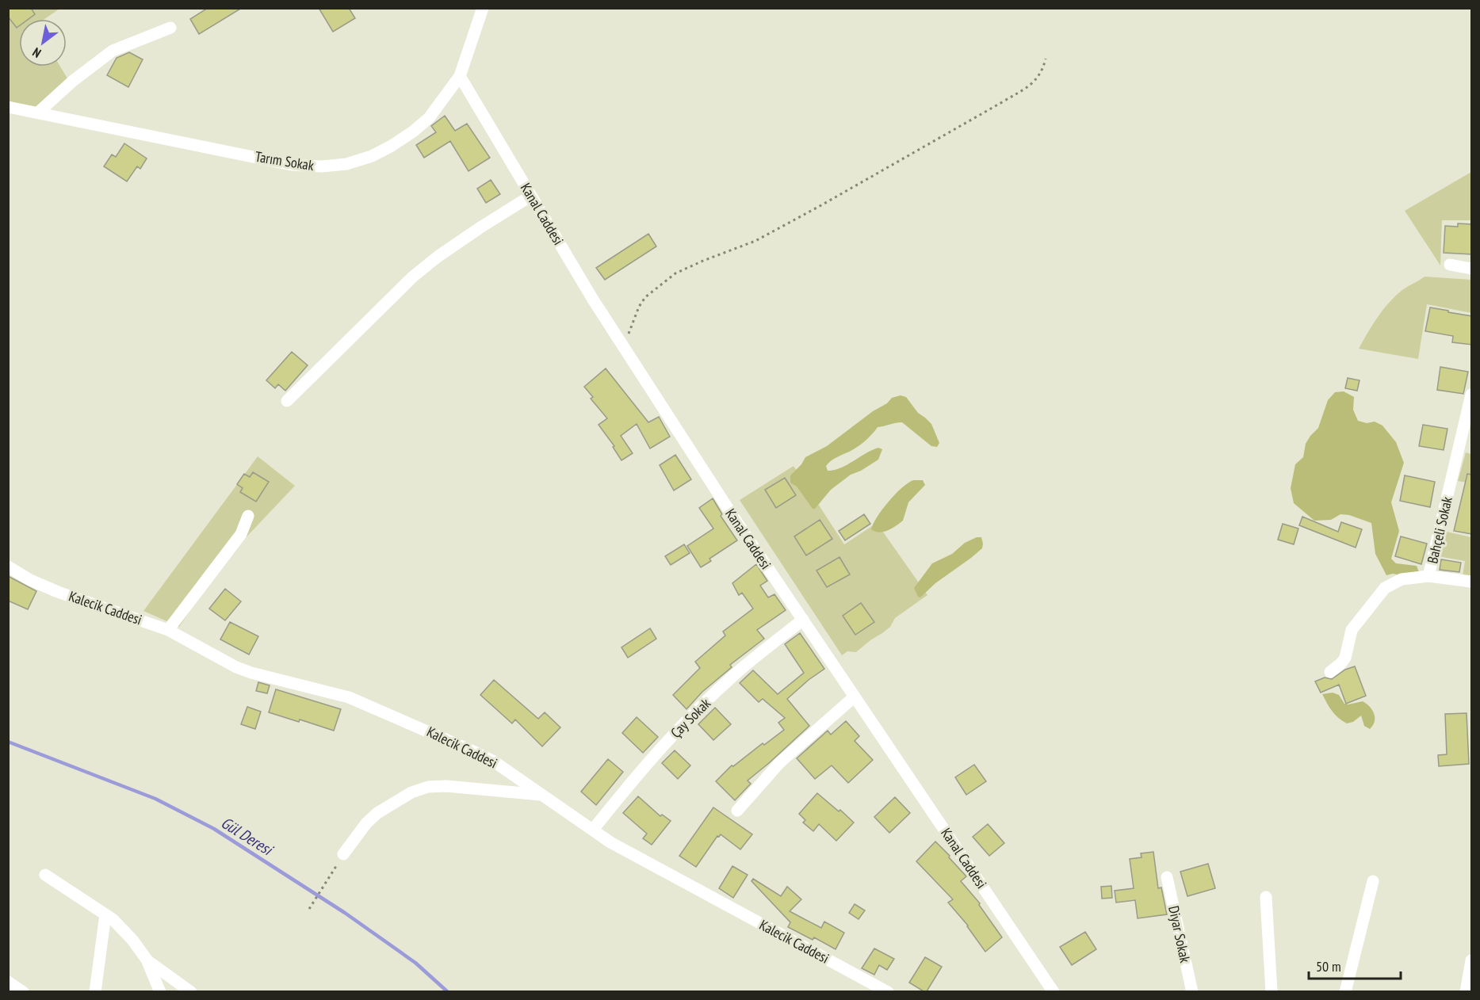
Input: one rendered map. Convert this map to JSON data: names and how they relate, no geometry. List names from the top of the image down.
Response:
{
  "streets": {
    "street": [
      "Tarım Sokak",
      "Kanal Caddesi",
      "Bahçeli Sokak",
      "Kalecik Caddesi",
      "Çay Sokak",
      "Diyar Sokak"
    ]
  },
  "crossings": [
    ["Tarım Sokak", "Kanal Caddesi"],
    ["Kanal Caddesi", "Çay Sokak"],
    ["Kalecik Caddesi", "Çay Sokak"]
  ],
  "water": ["Gül Deresi"],
  "scale_bar": "50 m",
  "north": "bottom left"
}
